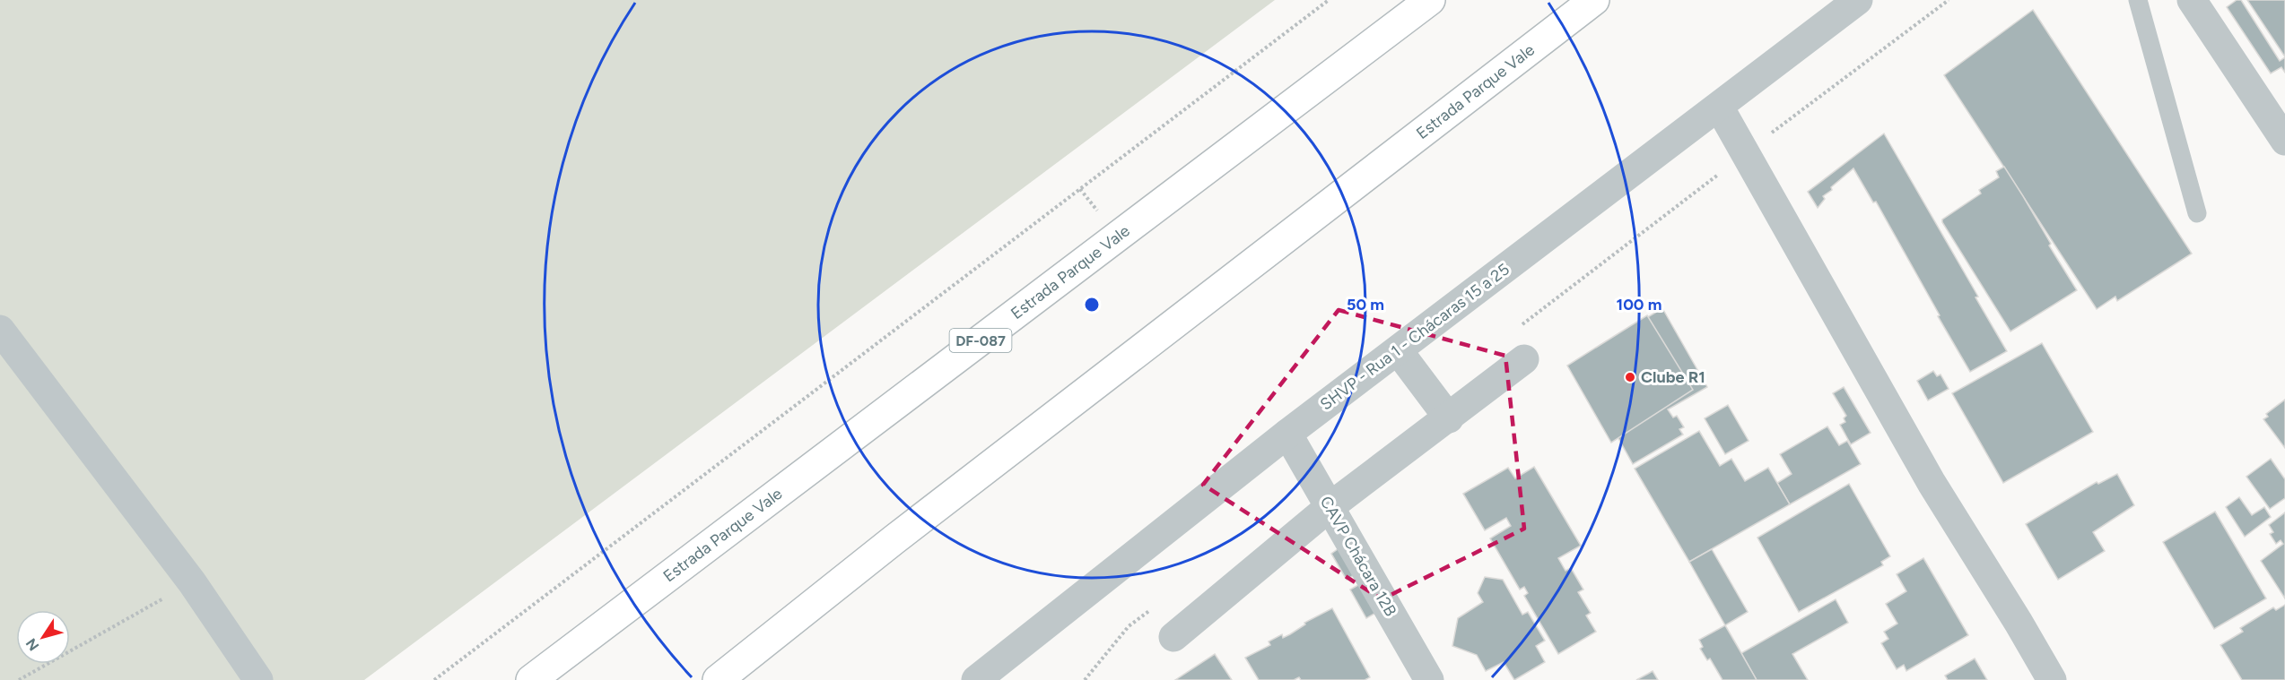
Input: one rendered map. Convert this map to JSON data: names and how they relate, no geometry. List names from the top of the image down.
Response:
{
  "streets": {
    "main road": ["Estrada Parque Vale", "DF-087"],
    "street": ["SHVP - Rua 1 - Chácaras 15 a 25", "CAVP Chácara 12B"]
  },
  "crossings": [
    ["SHVP - Rua 1 - Chácaras 15 a 25", "CAVP Chácara 12B"]
  ],
  "places": ["Clube R1"],
  "north": "bottom left",
  "rings": ["50 m", "100 m"]
}
